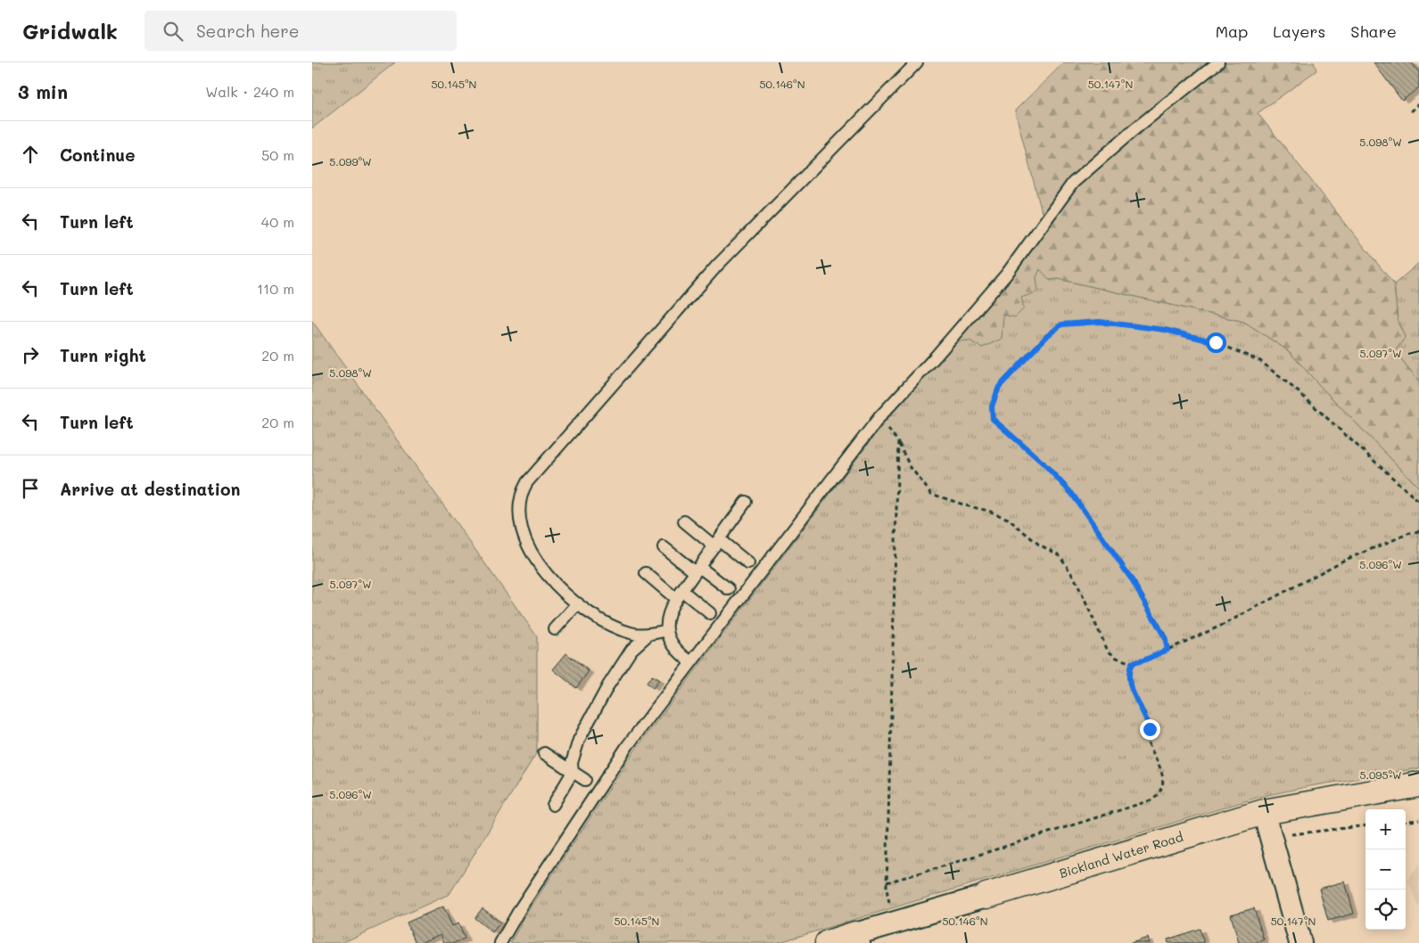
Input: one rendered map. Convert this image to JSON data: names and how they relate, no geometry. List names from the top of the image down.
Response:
{
  "streets": {
    "street": ["Bickland Water Road"]
  },
  "page": {
    "header": "Gridwalk",
    "search": "Search here",
    "nav": ["Map", "Layers", "Share"],
    "heading": ["3 min", "Walk · 240 m"],
    "list": [
      ["Continue", "50 m"],
      ["Turn left", "40 m"],
      ["Turn left", "110 m"],
      ["Turn right", "20 m"],
      ["Turn left", "20 m"],
      "Arrive at destination"
    ],
    "map_buttons": ["+", "−"]
  },
  "coordinates": [
    "50.145°N",
    "50.146°N",
    "50.147°N",
    "5.098°W",
    "5.099°W",
    "5.097°W",
    "5.096°W",
    "5.095°W"
  ]
}
